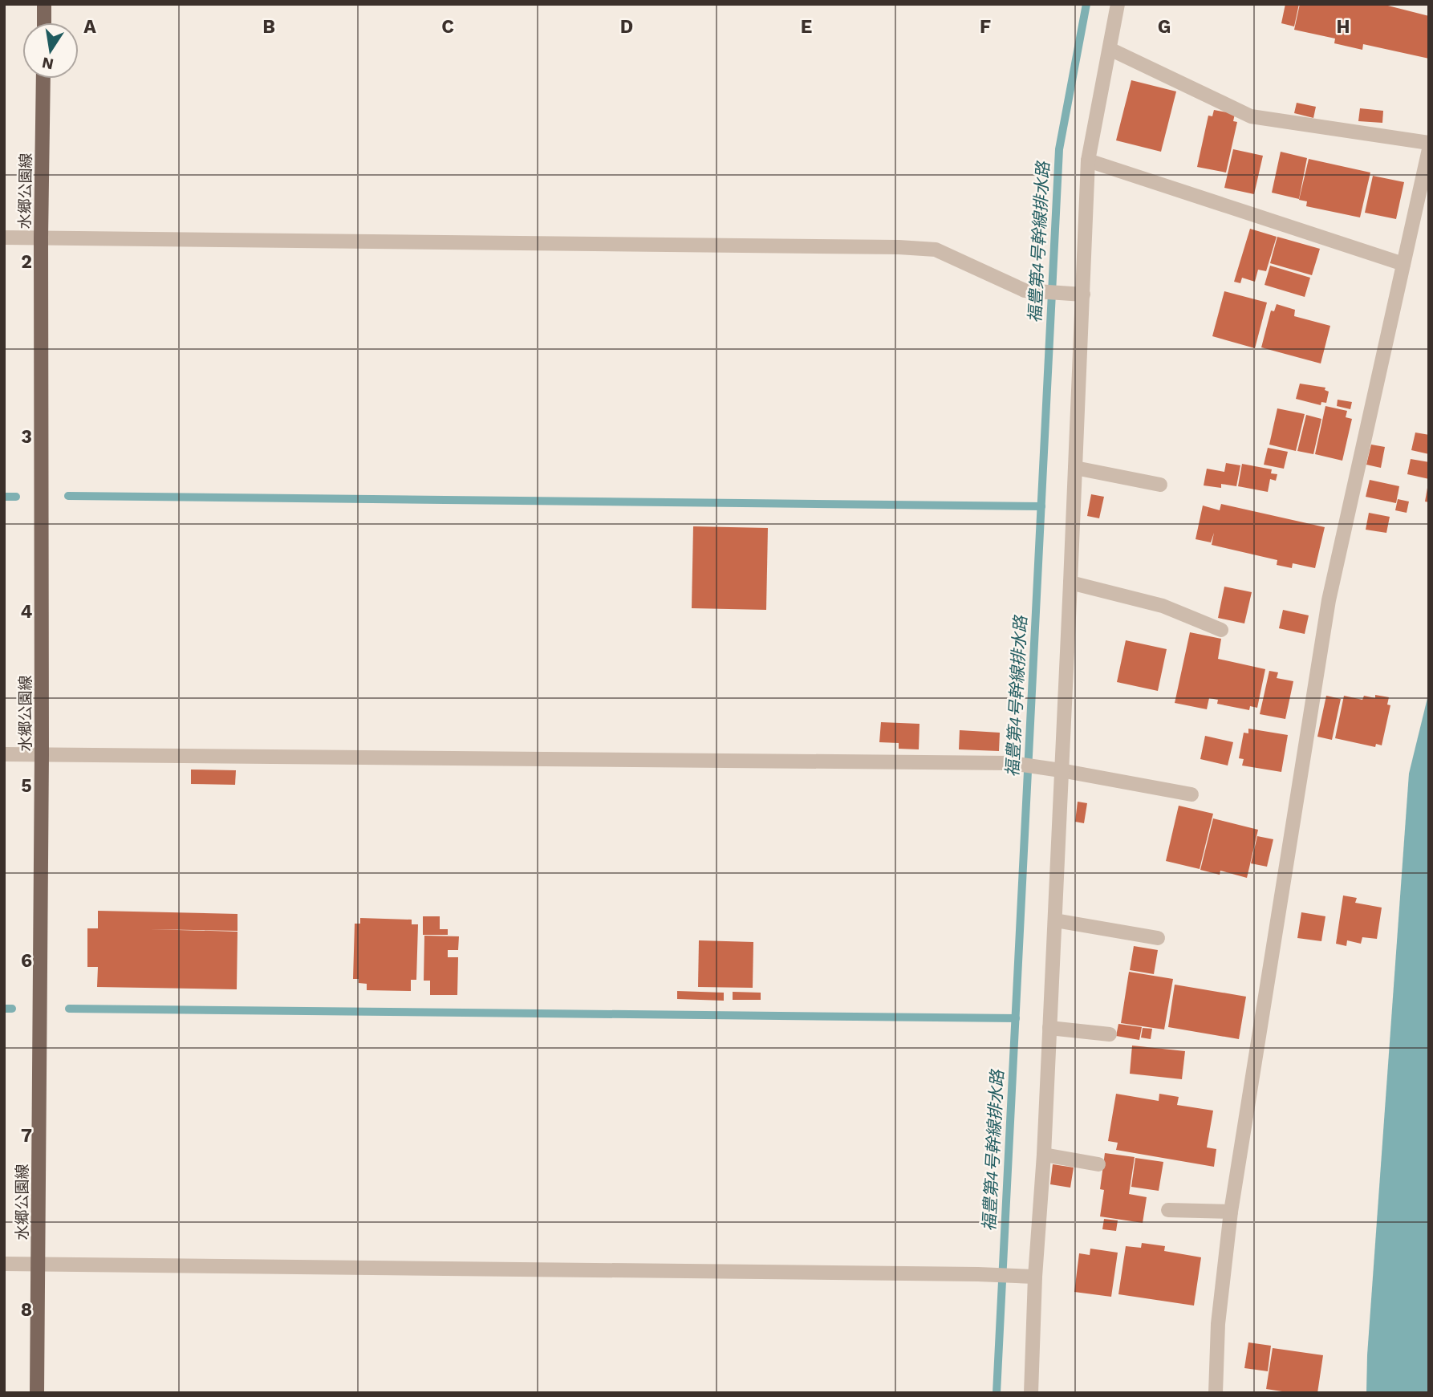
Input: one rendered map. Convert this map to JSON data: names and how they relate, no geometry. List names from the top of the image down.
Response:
{
  "streets": {
    "main road": ["水郷公園線"]
  },
  "water": ["福豊第4号幹線排水路"],
  "north": "bottom",
  "grid": {
    "columns": [
      "A",
      "B",
      "C",
      "D",
      "E",
      "F",
      "G",
      "H"
    ],
    "rows": [
      "2",
      "3",
      "4",
      "5",
      "6",
      "7",
      "8"
    ]
  }
}
